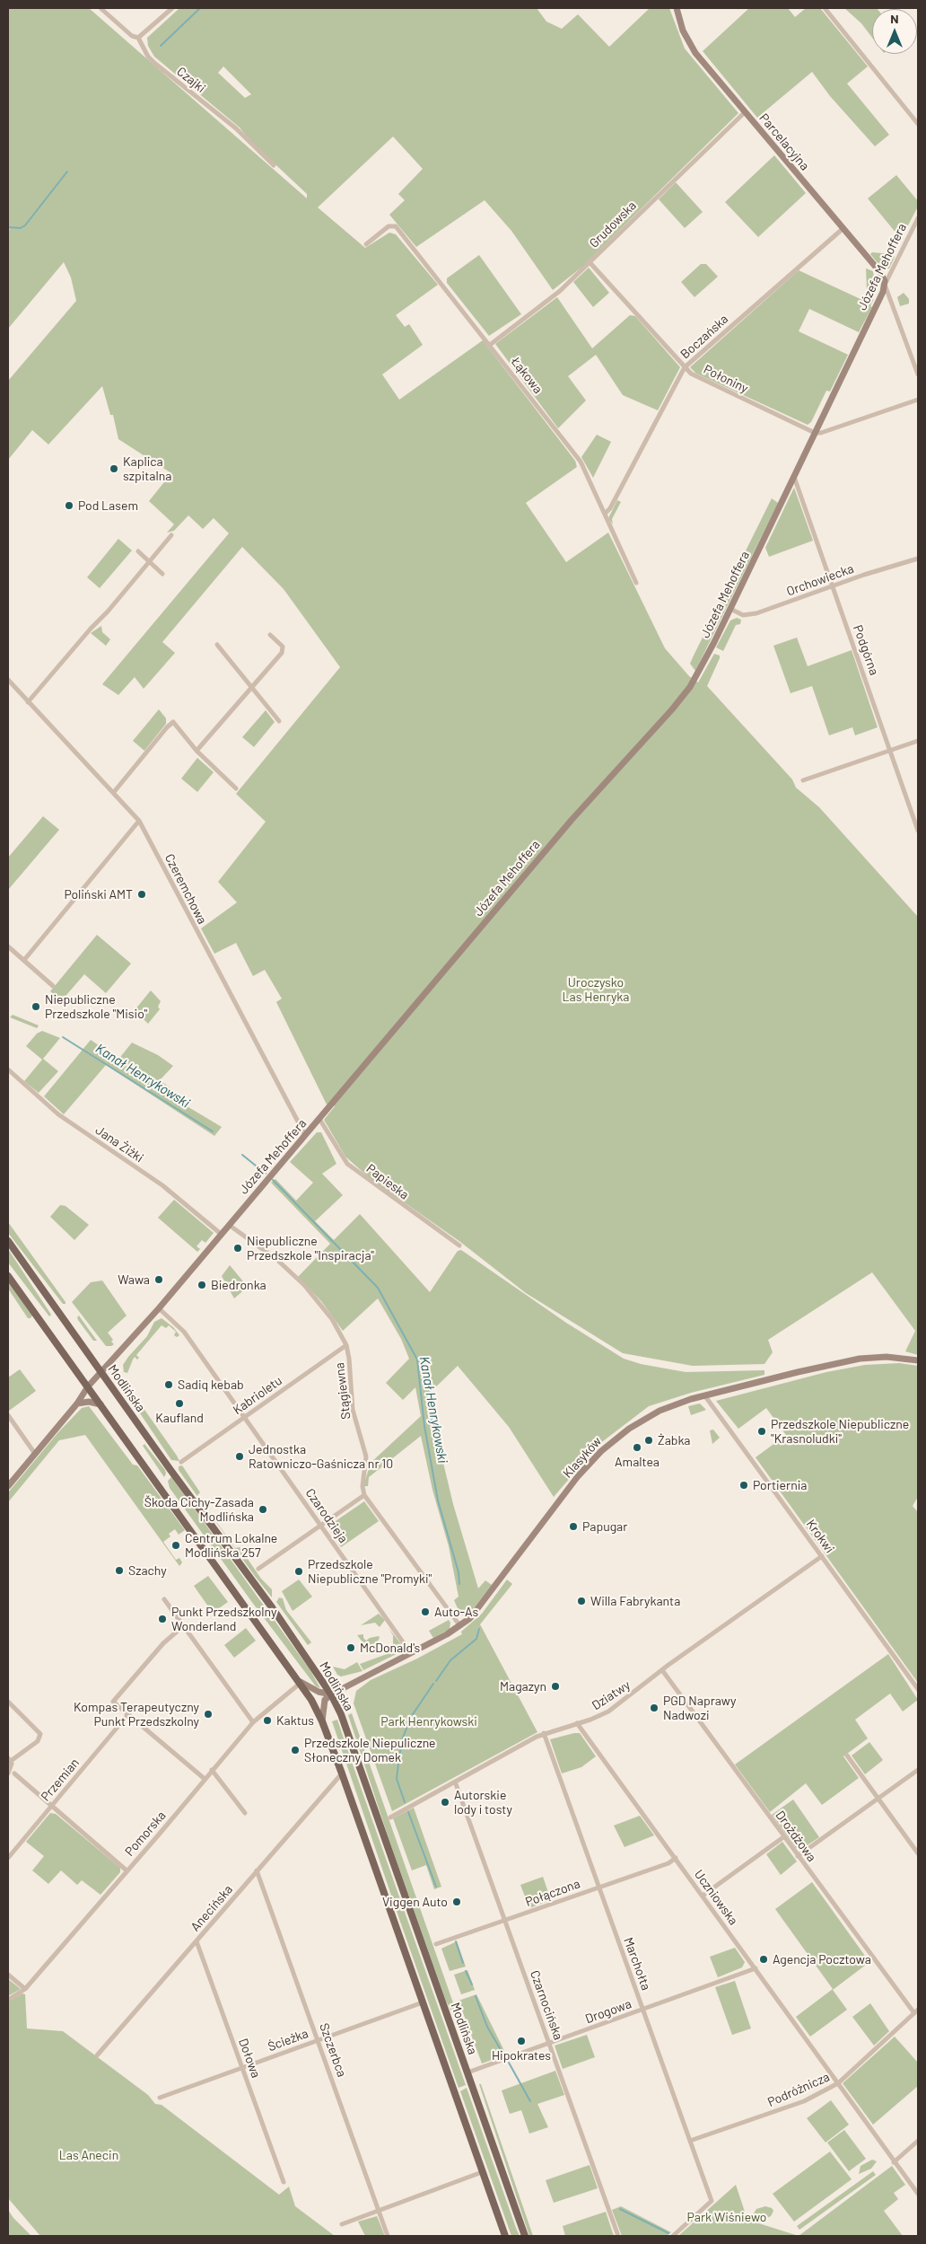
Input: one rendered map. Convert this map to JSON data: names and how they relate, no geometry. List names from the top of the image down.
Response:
{
  "streets": {
    "main road": ["Modlińska"],
    "street": [
      "Czajki",
      "Parcelacyjna",
      "Grudowska",
      "Józefa Mehoffera",
      "Boczańska",
      "Łąkowa",
      "Połoniny",
      "Orchowiecka",
      "Podgórna",
      "Czeremchowa",
      "Jana Żiżki",
      "Papieska",
      "Stągiewna",
      "Kabrioletu",
      "Klasyków",
      "Czarodzieja",
      "Krokwi",
      "Dziatwy",
      "Przemian",
      "Pomorska",
      "Drożdżowa",
      "Połączona",
      "Uczniowska",
      "Anecińska",
      "Marchołta",
      "Czarnocińska",
      "Drogowa",
      "Ścieżka",
      "Szczerbca",
      "Dołowa",
      "Podróżnicza"
    ]
  },
  "crossings": [
    ["Parcelacyjna", "Grudowska"],
    ["Parcelacyjna", "Józefa Mehoffera"],
    ["Parcelacyjna", "Boczańska"],
    ["Grudowska", "Łąkowa"],
    ["Grudowska", "Połoniny"],
    ["Józefa Mehoffera", "Połoniny"],
    ["Józefa Mehoffera", "Orchowiecka"],
    ["Józefa Mehoffera", "Podgórna"],
    ["Józefa Mehoffera", "Czeremchowa"],
    ["Józefa Mehoffera", "Jana Żiżki"],
    ["Józefa Mehoffera", "Papieska"],
    ["Józefa Mehoffera", "Modlińska"],
    ["Józefa Mehoffera", "Stągiewna"],
    ["Józefa Mehoffera", "Czarodzieja"],
    ["Boczańska", "Łąkowa"],
    ["Boczańska", "Połoniny"],
    ["Orchowiecka", "Podgórna"],
    ["Modlińska", "Klasyków"],
    ["Modlińska", "Drogowa"],
    ["Stągiewna", "Kabrioletu"],
    ["Kabrioletu", "Czarodzieja"],
    ["Klasyków", "Czarodzieja"],
    ["Klasyków", "Krokwi"],
    ["Krokwi", "Dziatwy"],
    ["Dziatwy", "Drożdżowa"],
    ["Dziatwy", "Uczniowska"],
    ["Dziatwy", "Marchołta"],
    ["Dziatwy", "Czarnocińska"],
    ["Drożdżowa", "Podróżnicza"],
    ["Połączona", "Uczniowska"],
    ["Połączona", "Marchołta"],
    ["Połączona", "Czarnocińska"],
    ["Uczniowska", "Drogowa"],
    ["Uczniowska", "Podróżnicza"],
    ["Anecińska", "Szczerbca"],
    ["Anecińska", "Dołowa"],
    ["Marchołta", "Drogowa"],
    ["Marchołta", "Podróżnicza"],
    ["Czarnocińska", "Drogowa"],
    ["Ścieżka", "Szczerbca"],
    ["Ścieżka", "Dołowa"]
  ],
  "water": ["Kanał Henrykowski"],
  "parks": [
    "Uroczysko Las Henryka",
    "Park Henrykowski",
    "Las Anecin",
    "Park Wiśniewo"
  ],
  "places": [
    "Kaplica szpitalna",
    "Pod Lasem",
    "Poliński AMT",
    "Niepubliczne Przedszkole \"Misio\"",
    "Niepubliczne Przedszkole \"Inspiracja\"",
    "Wawa",
    "Biedronka",
    "Sadiq kebab",
    "Kaufland",
    "Przedszkole Niepubliczne \"Krasnoludki\"",
    "Żabka",
    "Amaltea",
    "Jednostka Ratowniczo-Gaśnicza nr 10",
    "Portiernia",
    "Škoda Cichy-Zasada Modlińska",
    "Papugar",
    "Centrum Lokalne Modlińska 257",
    "Szachy",
    "Przedszkole Niepubliczne \"Promyki\"",
    "Willa Fabrykanta",
    "Auto-As",
    "Punkt Przedszkolny Wonderland",
    "McDonald's",
    "Magazyn",
    "PGD Naprawy Nadwozi",
    "Kompas Terapeutyczny Punkt Przedszkolny",
    "Kaktus",
    "Przedszkole Niepuliczne Słoneczny Domek",
    "Autorskie lody i tosty",
    "Viggen Auto",
    "Agencja Pocztowa",
    "Hipokrates"
  ],
  "north": "top"
}
